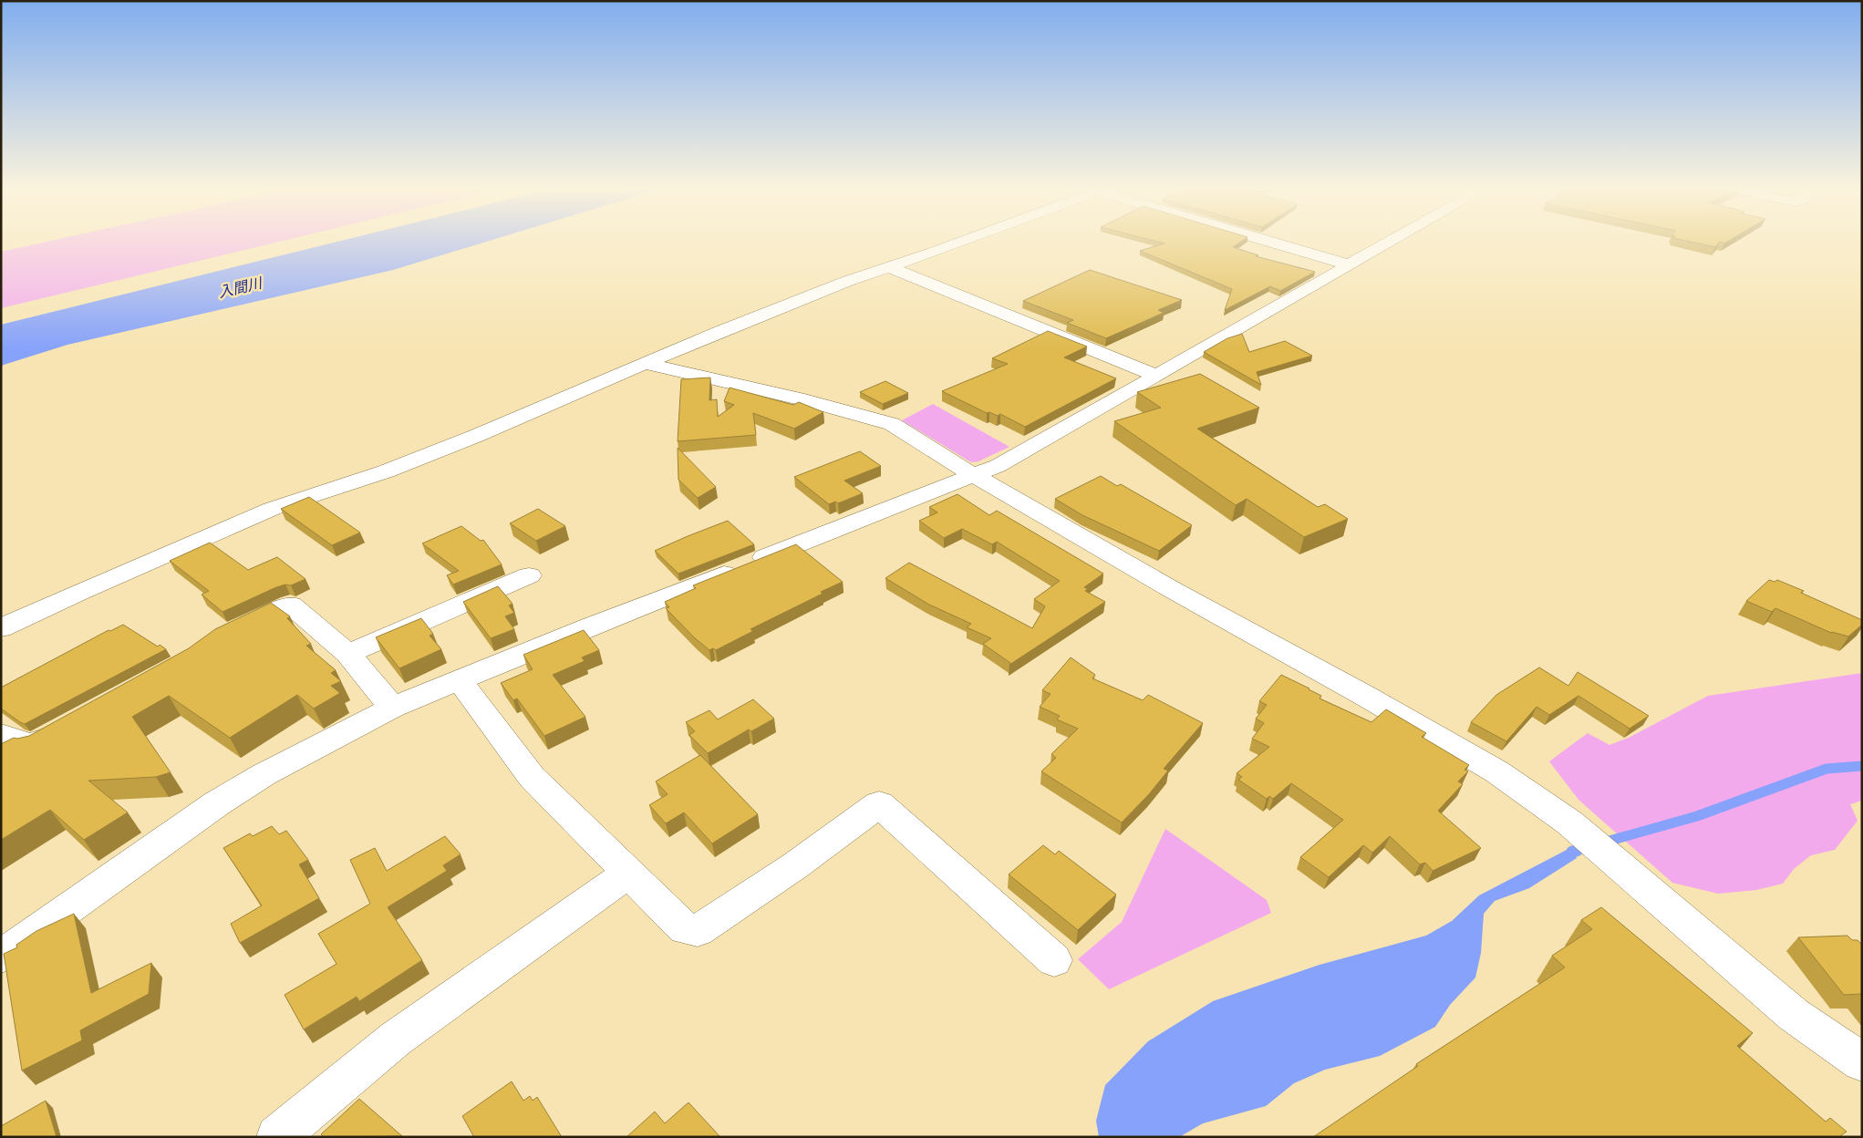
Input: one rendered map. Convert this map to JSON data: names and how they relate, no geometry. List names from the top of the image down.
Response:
{
  "water": ["入間川"]
}
